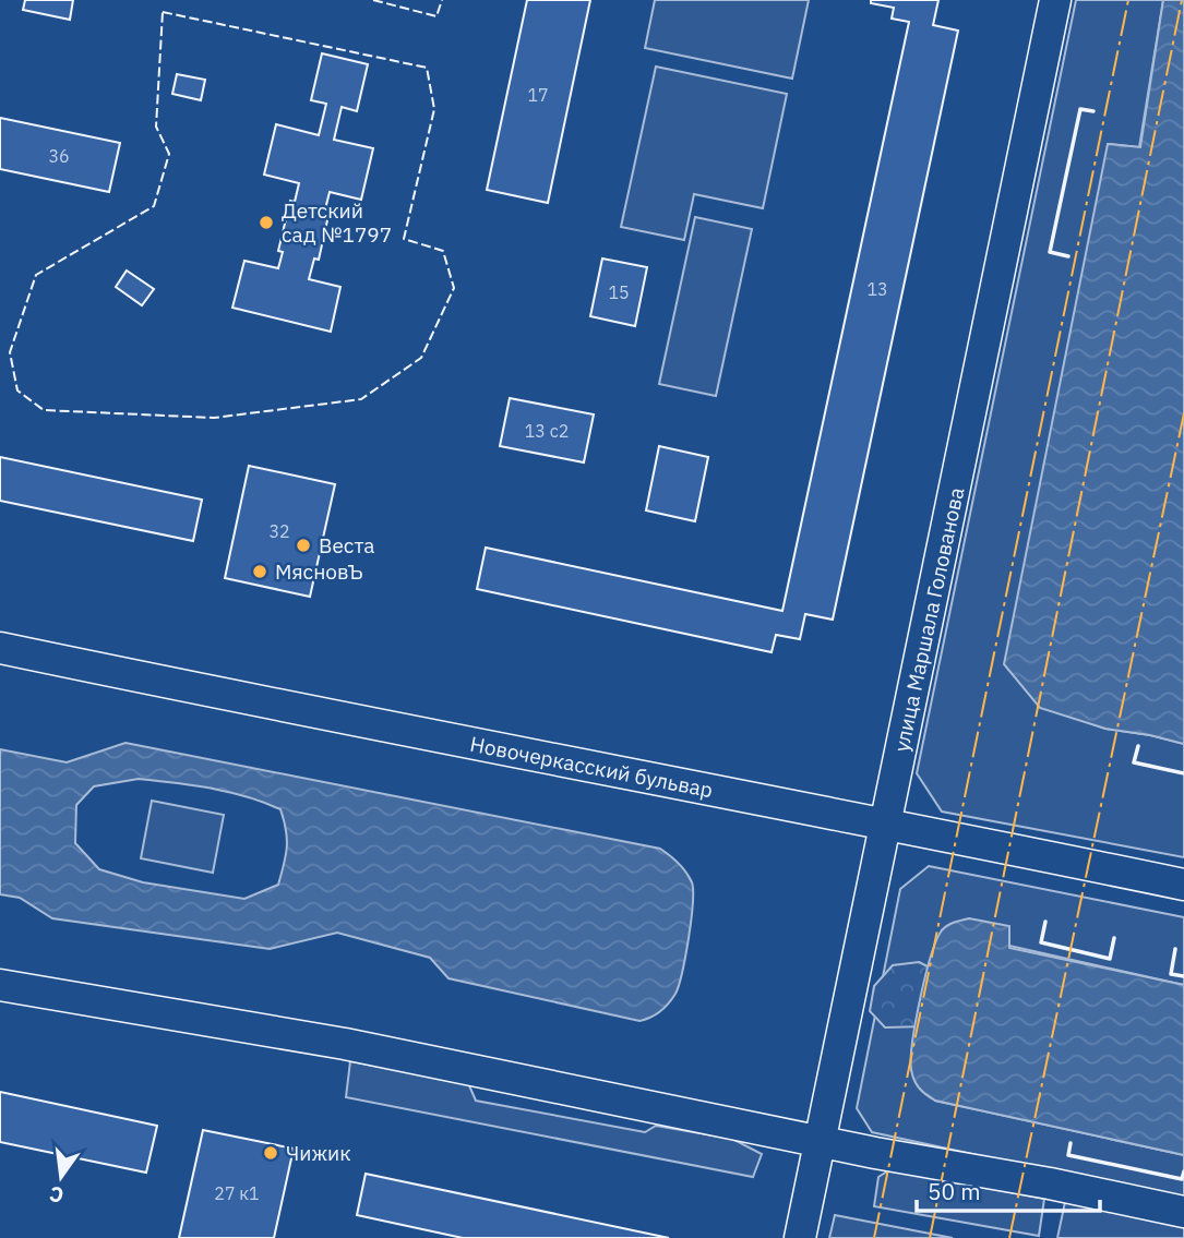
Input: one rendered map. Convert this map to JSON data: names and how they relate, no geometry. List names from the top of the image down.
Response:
{
  "streets": {
    "street": ["улица Маршала Голованова", "Новочеркасский бульвар"]
  },
  "crossings": [
    ["улица Маршала Голованова", "Новочеркасский бульвар"]
  ],
  "places": [
    "Детский сад №1797",
    "Веста",
    "МясновЪ",
    "Чижик"
  ],
  "house_numbers": [
    "17",
    "36",
    "13",
    "15",
    "13 с2",
    "32",
    "27 к1"
  ],
  "scale_bar": "50 m",
  "north": "bottom"
}
